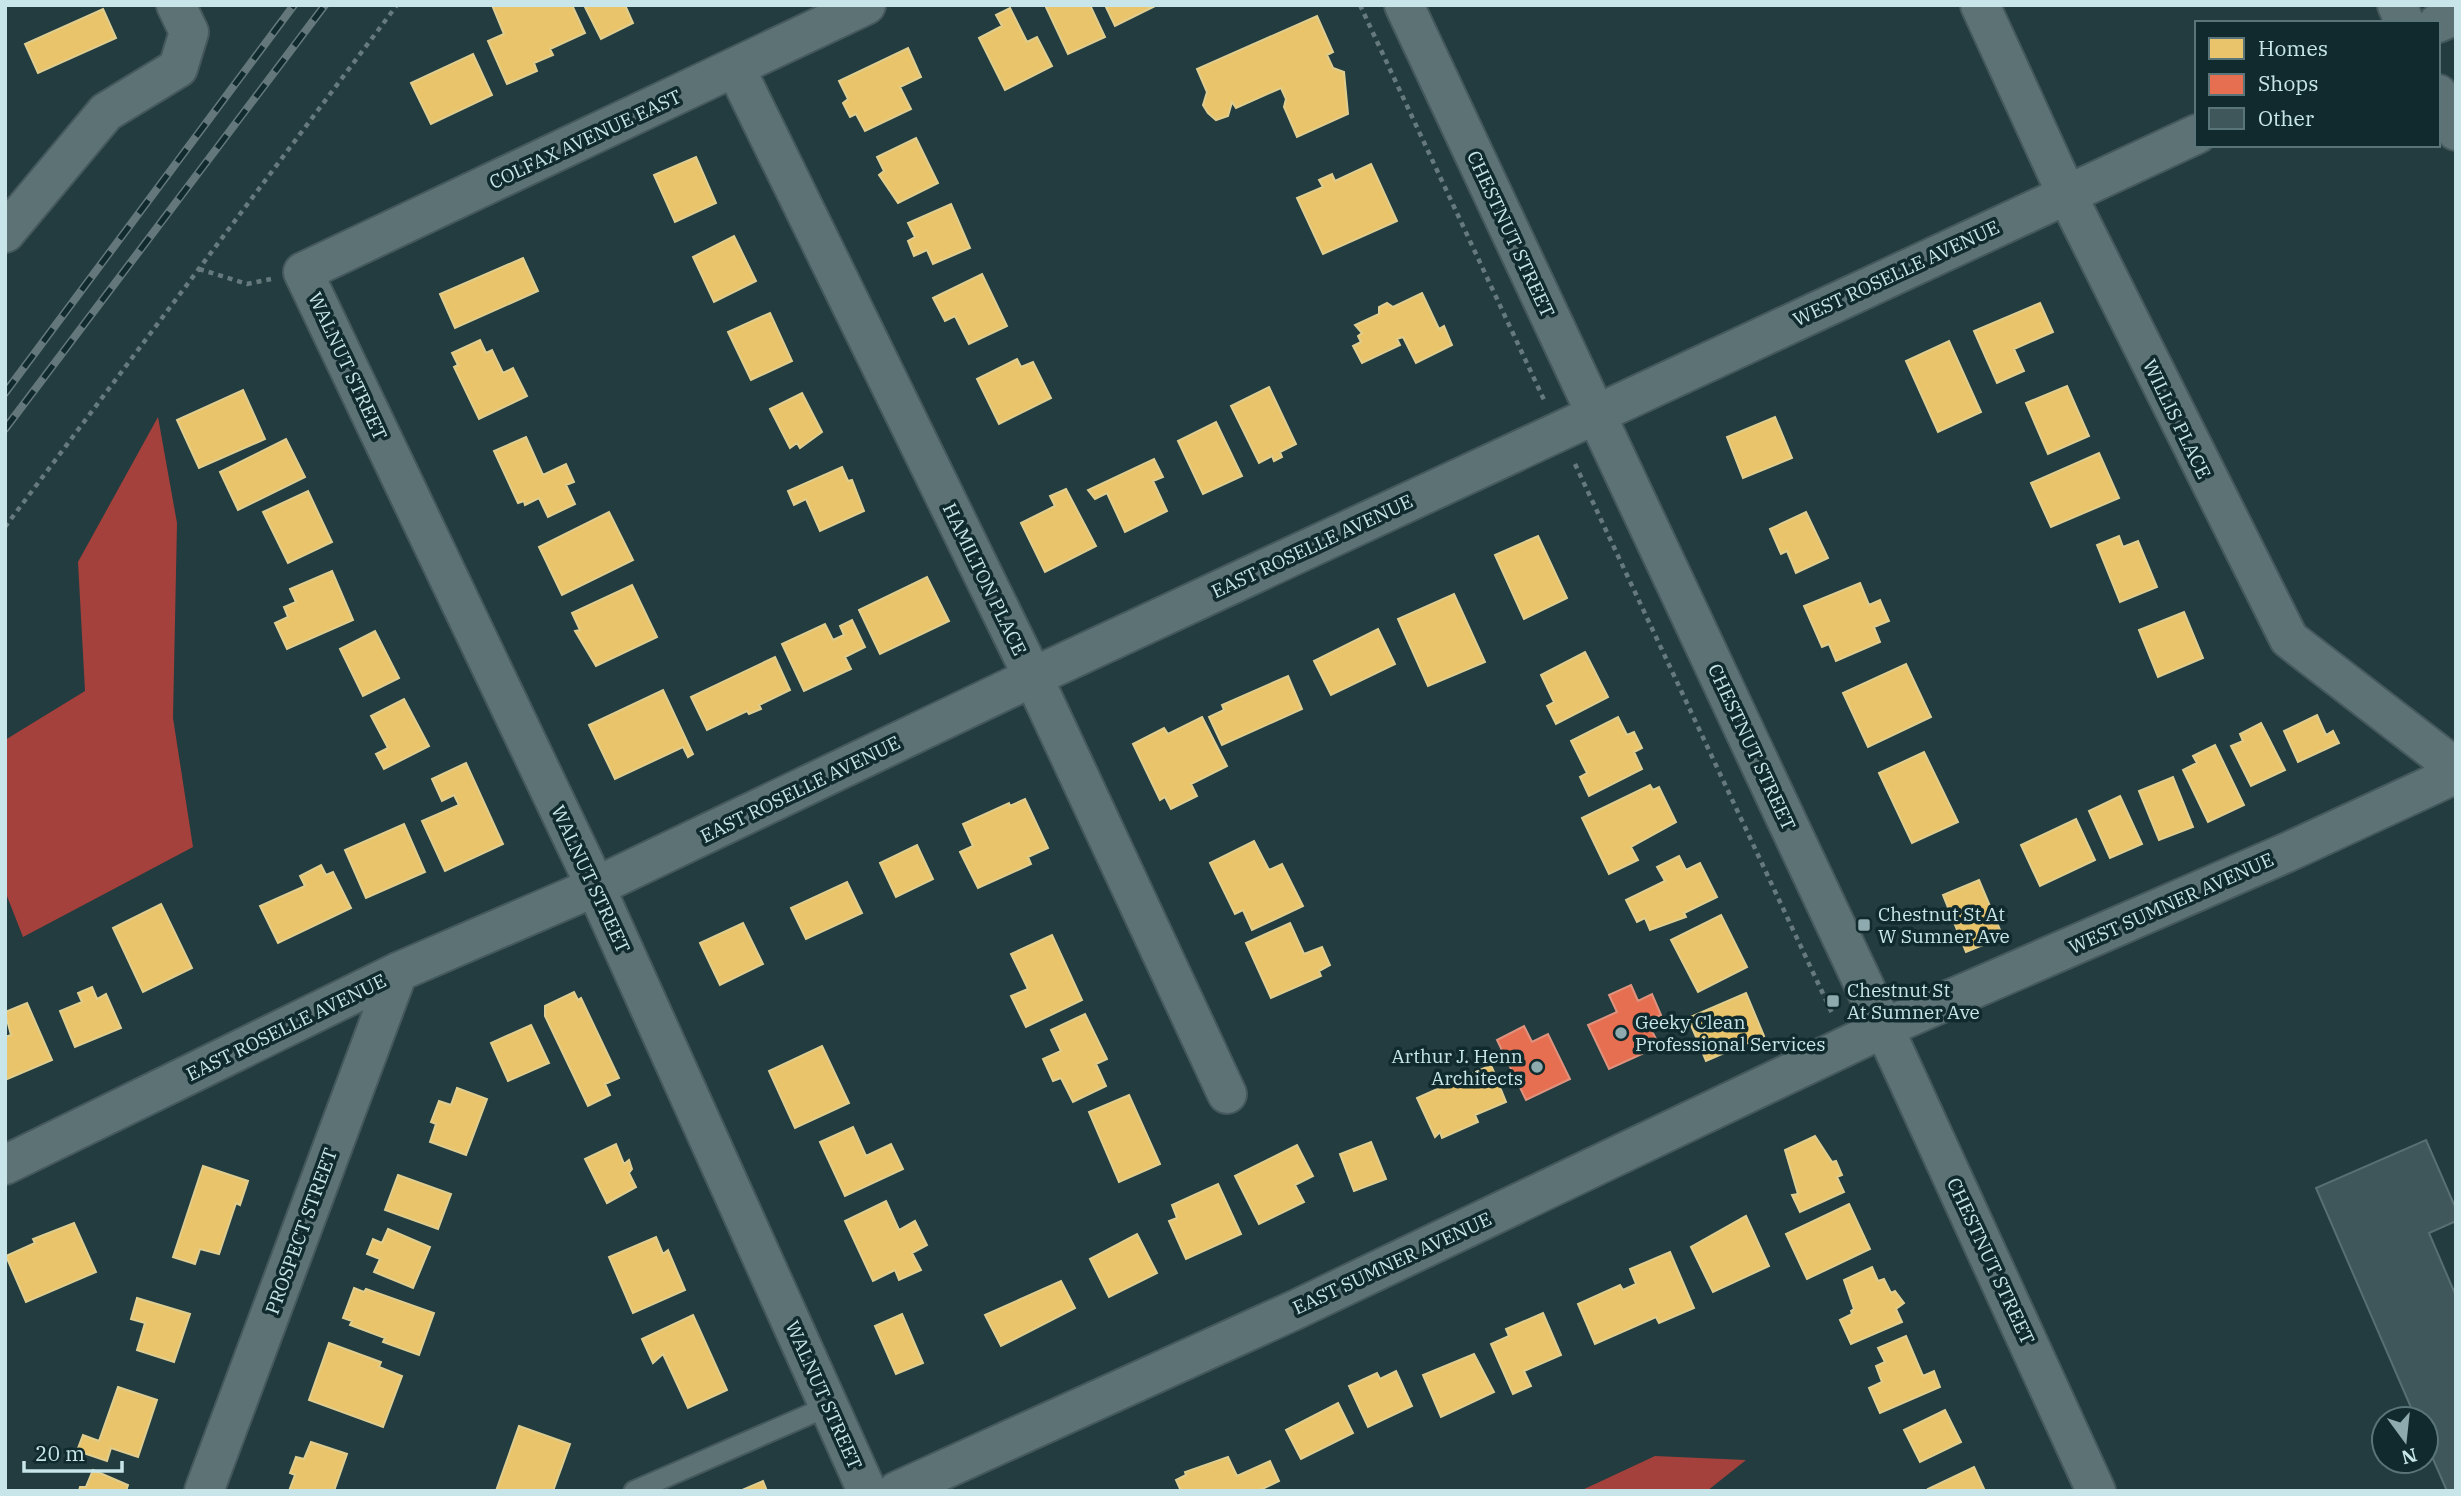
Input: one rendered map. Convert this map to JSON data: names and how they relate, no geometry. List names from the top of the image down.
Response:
{
  "streets": {
    "street": [
      "COLFAX AVENUE EAST",
      "CHESTNUT STREET",
      "WEST ROSELLE AVENUE",
      "WALNUT STREET",
      "WILLIS PLACE",
      "EAST ROSELLE AVENUE",
      "HAMILTON PLACE",
      "WEST SUMNER AVENUE",
      "PROSPECT STREET",
      "EAST SUMNER AVENUE"
    ]
  },
  "crossings": [
    ["COLFAX AVENUE EAST", "WALNUT STREET"],
    ["COLFAX AVENUE EAST", "HAMILTON PLACE"],
    ["CHESTNUT STREET", "WEST ROSELLE AVENUE"],
    ["CHESTNUT STREET", "EAST ROSELLE AVENUE"],
    ["CHESTNUT STREET", "WEST SUMNER AVENUE"],
    ["CHESTNUT STREET", "EAST SUMNER AVENUE"],
    ["WEST ROSELLE AVENUE", "WILLIS PLACE"],
    ["WEST ROSELLE AVENUE", "EAST ROSELLE AVENUE"],
    ["WALNUT STREET", "EAST ROSELLE AVENUE"],
    ["EAST ROSELLE AVENUE", "HAMILTON PLACE"],
    ["EAST ROSELLE AVENUE", "PROSPECT STREET"],
    ["WEST SUMNER AVENUE", "EAST SUMNER AVENUE"]
  ],
  "places": {
    "transit": ["Chestnut St At W Sumner Ave", "Chestnut St At Sumner Ave"],
    "other": ["Geeky Clean Professional Services", "Arthur J. Henn Architects"]
  },
  "legend": ["Homes", "Shops", "Other"],
  "scale_bar": "20 m",
  "north": "bottom"
}
